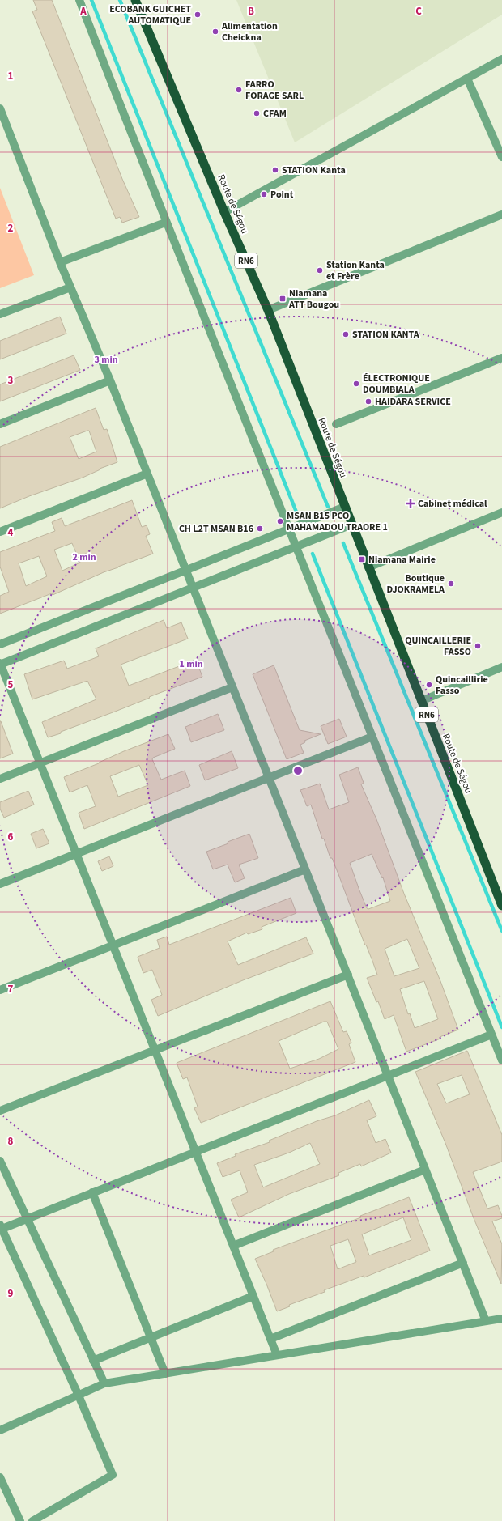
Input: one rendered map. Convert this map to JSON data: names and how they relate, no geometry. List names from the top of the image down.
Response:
{
  "streets": {
    "highway": ["Route de Ségou", "RN6"]
  },
  "places": {
    "other": [
      "ECOBANK GUICHET AUTOMATIQUE",
      "Alimentation Cheickna",
      "FARRO FORAGE SARL",
      "CFAM",
      "STATION Kanta",
      "Point",
      "Station Kanta et Frère",
      "STATION KANTA",
      "ÉLECTRONIQUE DOUMBIALA",
      "HAIDARA SERVICE",
      "MSAN B15 PCO MAHAMADOU TRAORE 1",
      "CH L2T MSAN B16",
      "Boutique DJOKRAMELA",
      "QUINCAILLERIE FASSO",
      "Quincaillirie Fasso"
    ],
    "transit": ["Niamana ATT Bougou", "Niamana Mairie"],
    "health": ["Cabinet médical"]
  },
  "grid": {
    "columns": ["A", "B", "C"],
    "rows": [
      "1",
      "2",
      "3",
      "4",
      "5",
      "6",
      "7",
      "8",
      "9"
    ]
  },
  "rings": ["3 min", "2 min", "1 min"]
}
